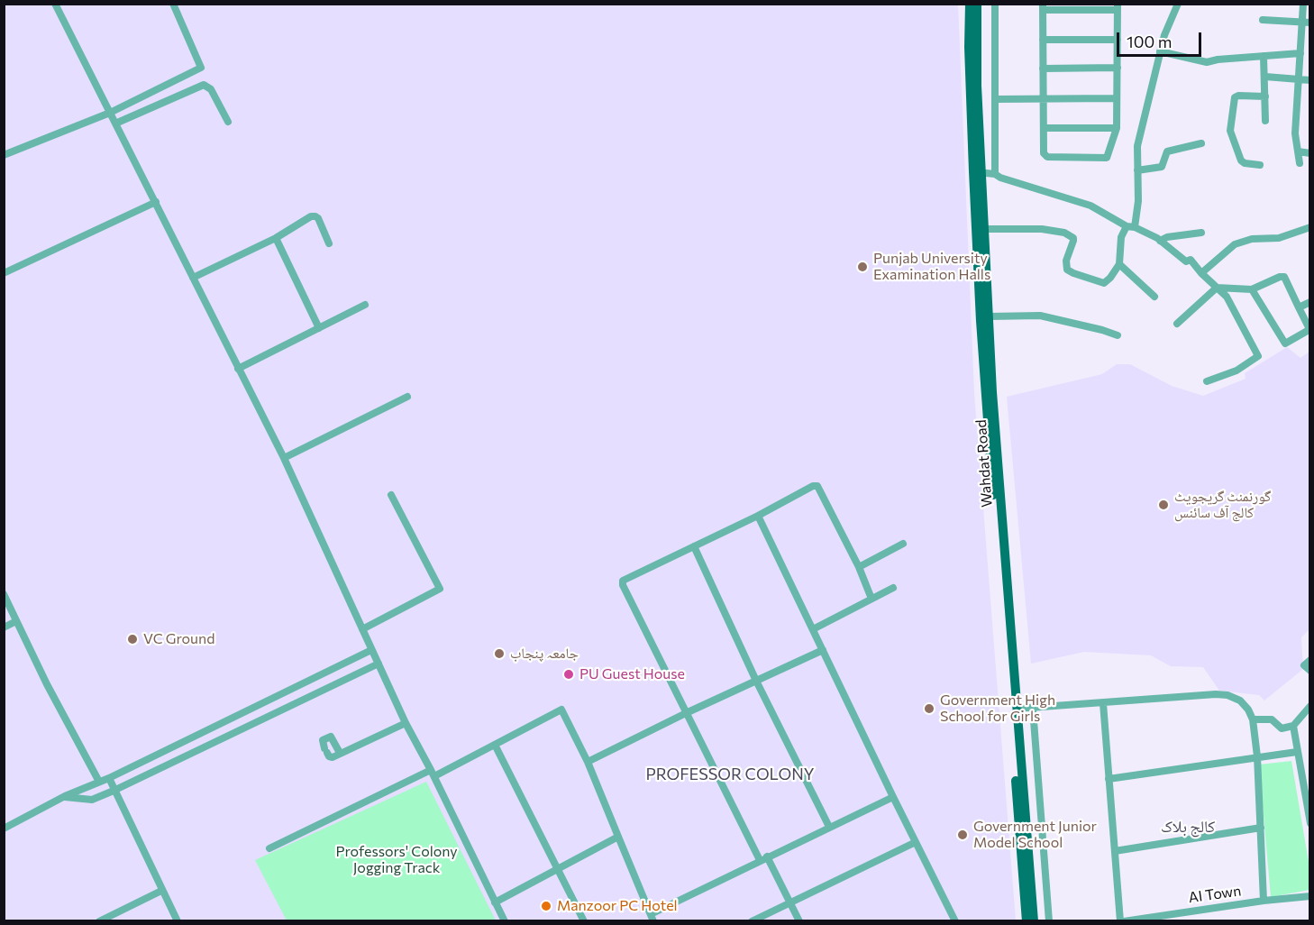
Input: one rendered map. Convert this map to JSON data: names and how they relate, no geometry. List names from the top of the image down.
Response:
{
  "streets": {
    "main road": ["Wahdat Road"],
    "street": ["AI Town"]
  },
  "districts": ["PROFESSOR COLONY", "کالج بلاک"],
  "parks": ["Professors' Colony Jogging Track"],
  "places": [
    "Punjab University Examination Halls",
    "گورنمنٹ گریجویٹ کالج آف سائنس",
    "VC Ground",
    "جامعہ پنجاب",
    "PU Guest House",
    "Government High School for Girls",
    "Government Junior Model School",
    "Manzoor PC Hotel"
  ],
  "scale_bar": "100 m"
}
